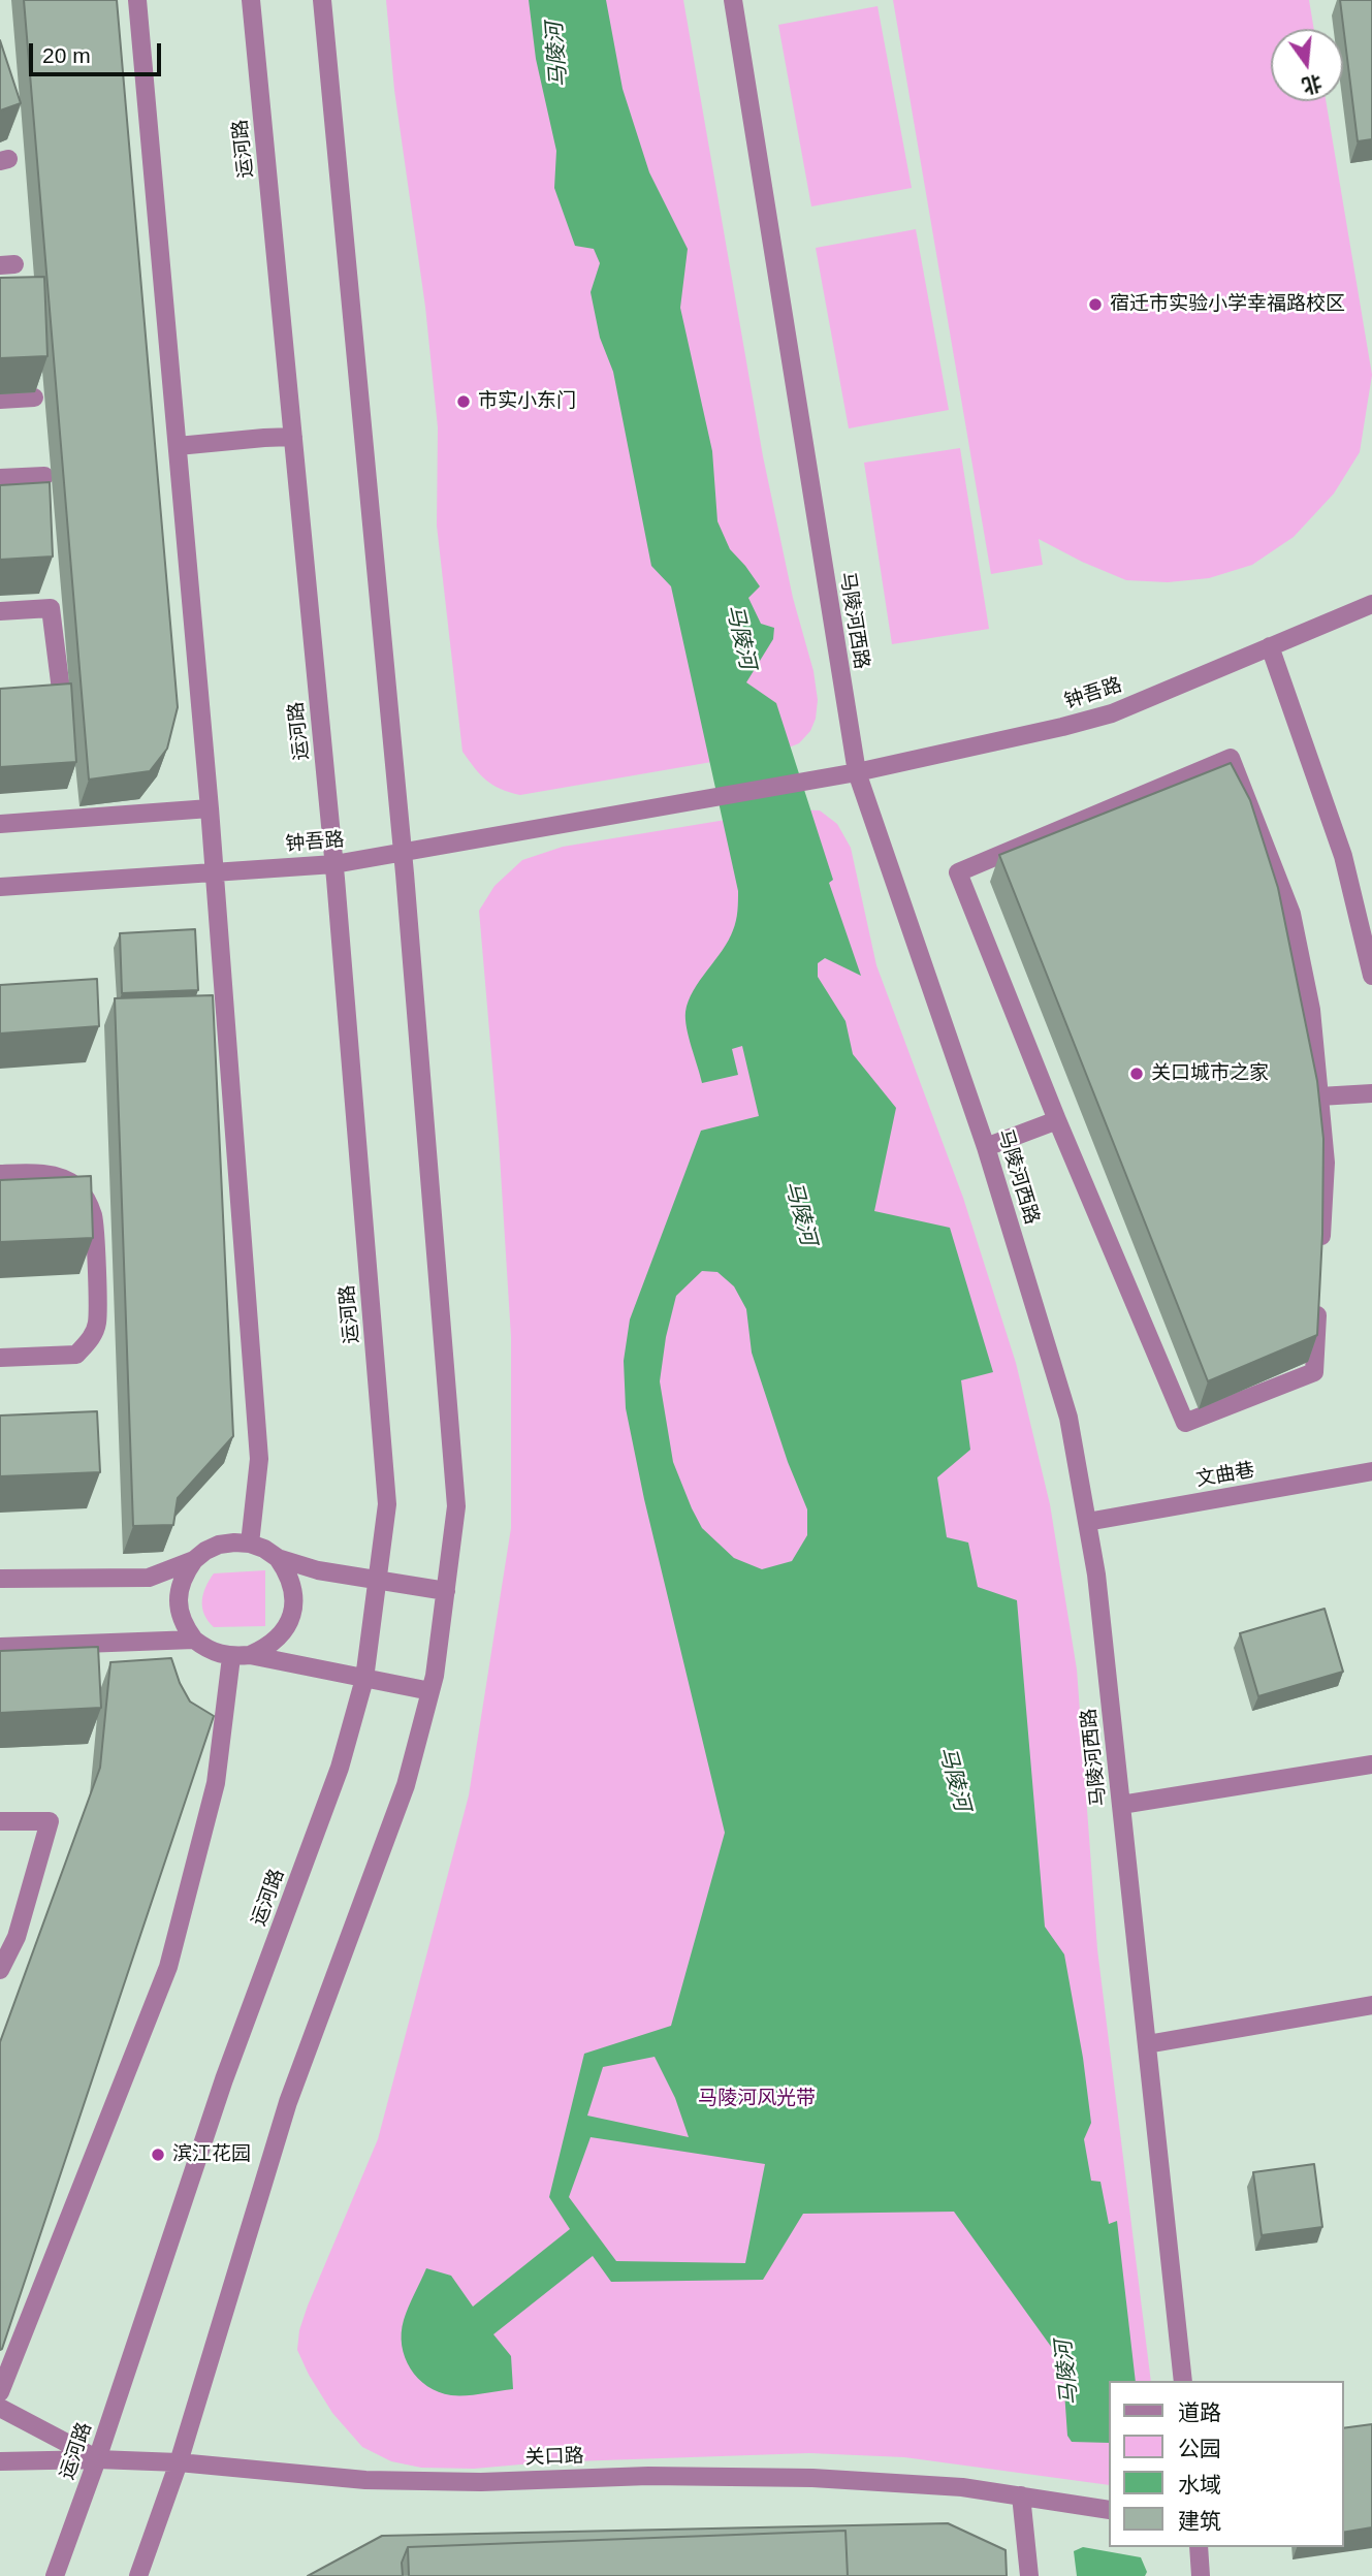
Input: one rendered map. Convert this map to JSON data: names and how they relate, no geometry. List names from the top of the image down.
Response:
{
  "streets": {
    "street": [
      "运河路",
      "马陵河西路",
      "钟吾路",
      "文曲巷",
      "关口路"
    ]
  },
  "crossings": [
    ["运河路", "钟吾路"],
    ["运河路", "关口路"],
    ["马陵河西路", "钟吾路"],
    ["马陵河西路", "文曲巷"]
  ],
  "water": ["马陵河"],
  "parks": ["马陵河风光带"],
  "places": [
    "宿迁市实验小学幸福路校区",
    "市实小东门",
    "关口城市之家",
    "滨江花园"
  ],
  "legend": [
    "道路",
    "公园",
    "水域",
    "建筑"
  ],
  "scale_bar": "20 m",
  "north": "bottom"
}
